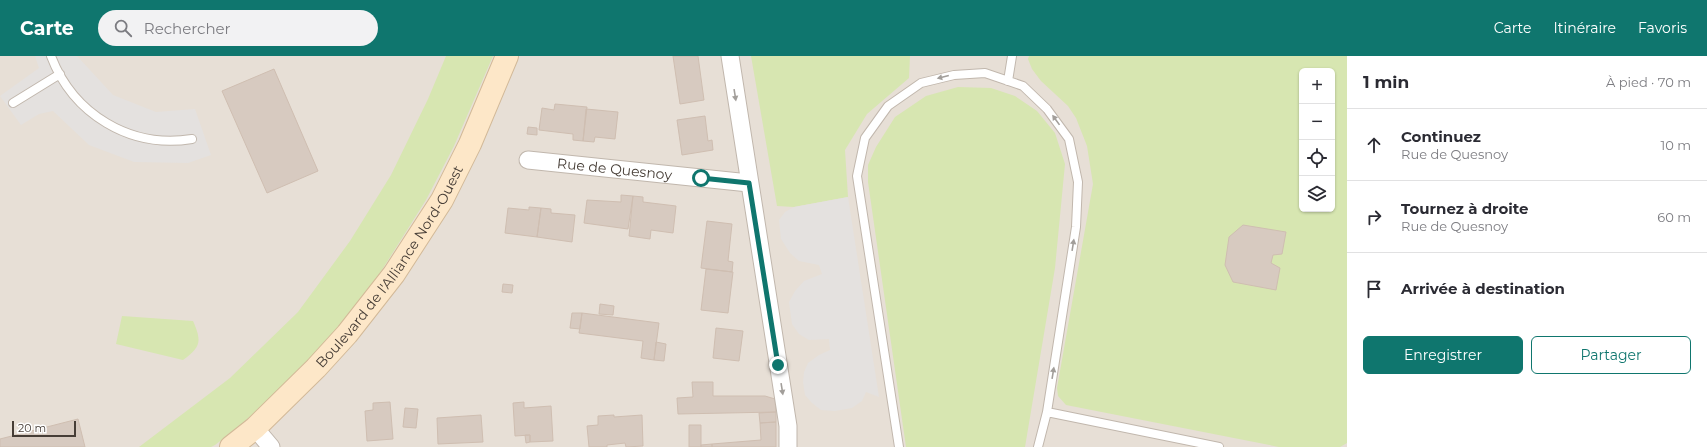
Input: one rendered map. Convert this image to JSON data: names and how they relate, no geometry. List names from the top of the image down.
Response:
{
  "streets": {
    "street": ["Rue de Quesnoy", "Boulevard de l'Alliance Nord-Ouest"]
  },
  "scale_bar": "20 m",
  "page": {
    "header": "Carte",
    "search": "Rechercher",
    "nav": ["Carte", "Itinéraire", "Favoris"],
    "heading": ["1 min", "À pied · 70 m"],
    "map_buttons": ["+", "−"],
    "list": [
      ["Continuez", "Rue de Quesnoy", "10 m"],
      ["Tournez à droite", "Rue de Quesnoy", "60 m"],
      "Arrivée à destination"
    ],
    "buttons": ["Enregistrer", "Partager"],
    "scale": "20 m"
  }
}
